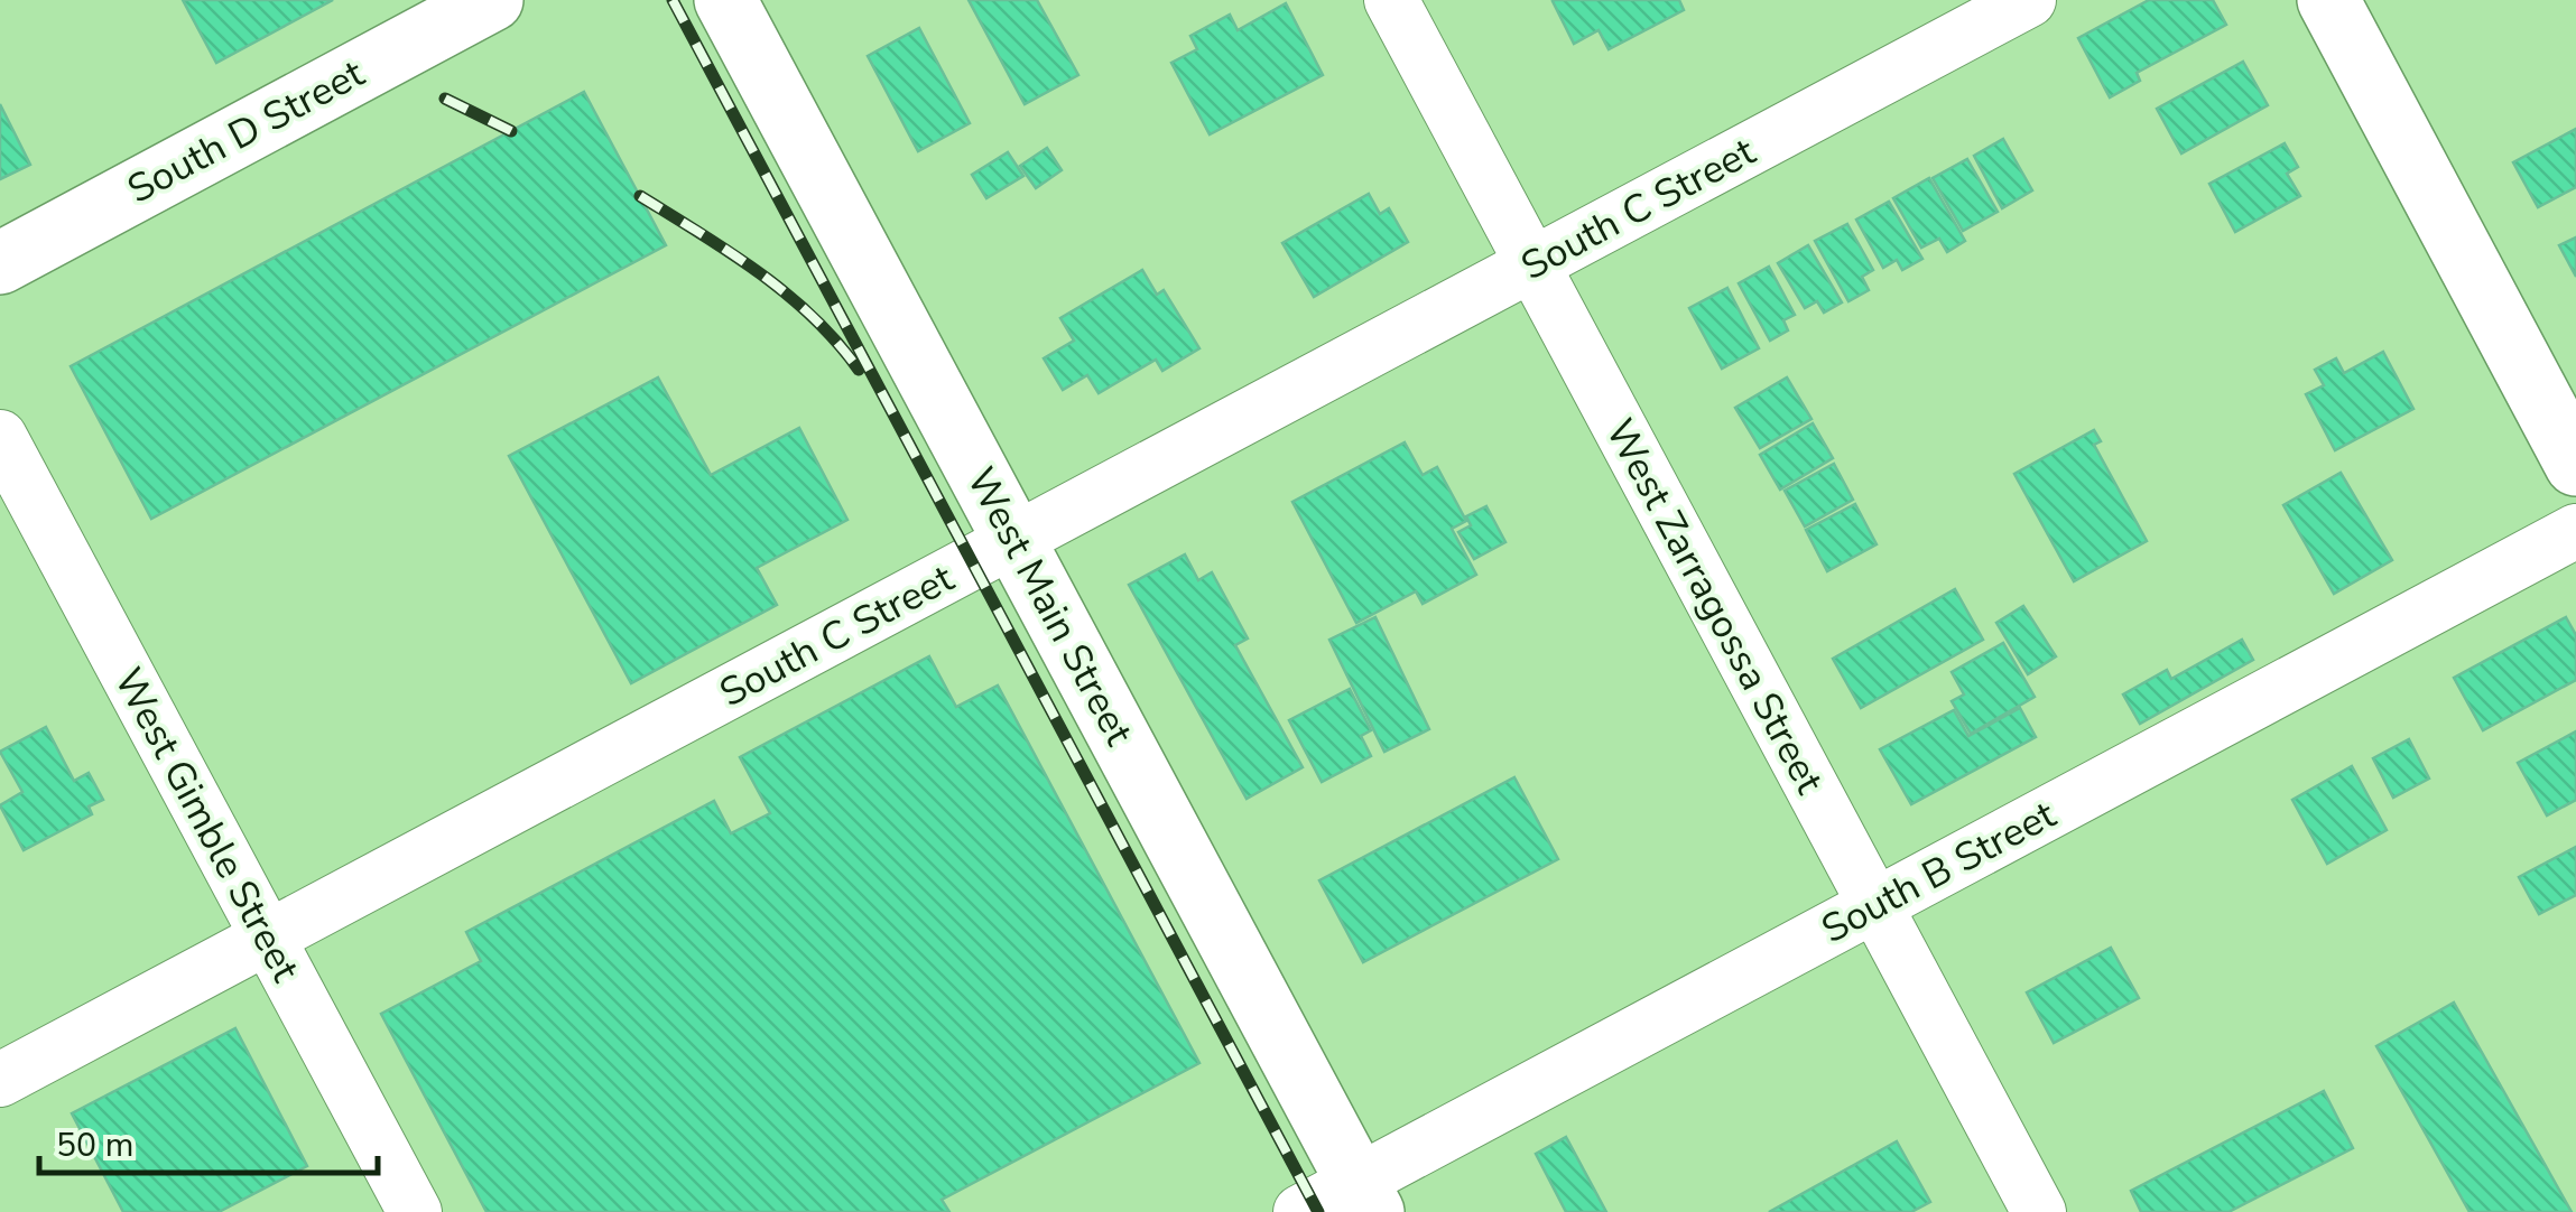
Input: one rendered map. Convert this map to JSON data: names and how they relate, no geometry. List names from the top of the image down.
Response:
{
  "streets": {
    "main road": ["South D Street", "West Main Street"],
    "street": [
      "South C Street",
      "West Zarragossa Street",
      "West Gimble Street",
      "South B Street"
    ]
  },
  "crossings": [
    ["South C Street", "West Main Street"],
    ["South C Street", "West Zarragossa Street"],
    ["South C Street", "West Gimble Street"],
    ["West Main Street", "South B Street"],
    ["West Zarragossa Street", "South B Street"]
  ],
  "scale_bar": "50 m"
}
